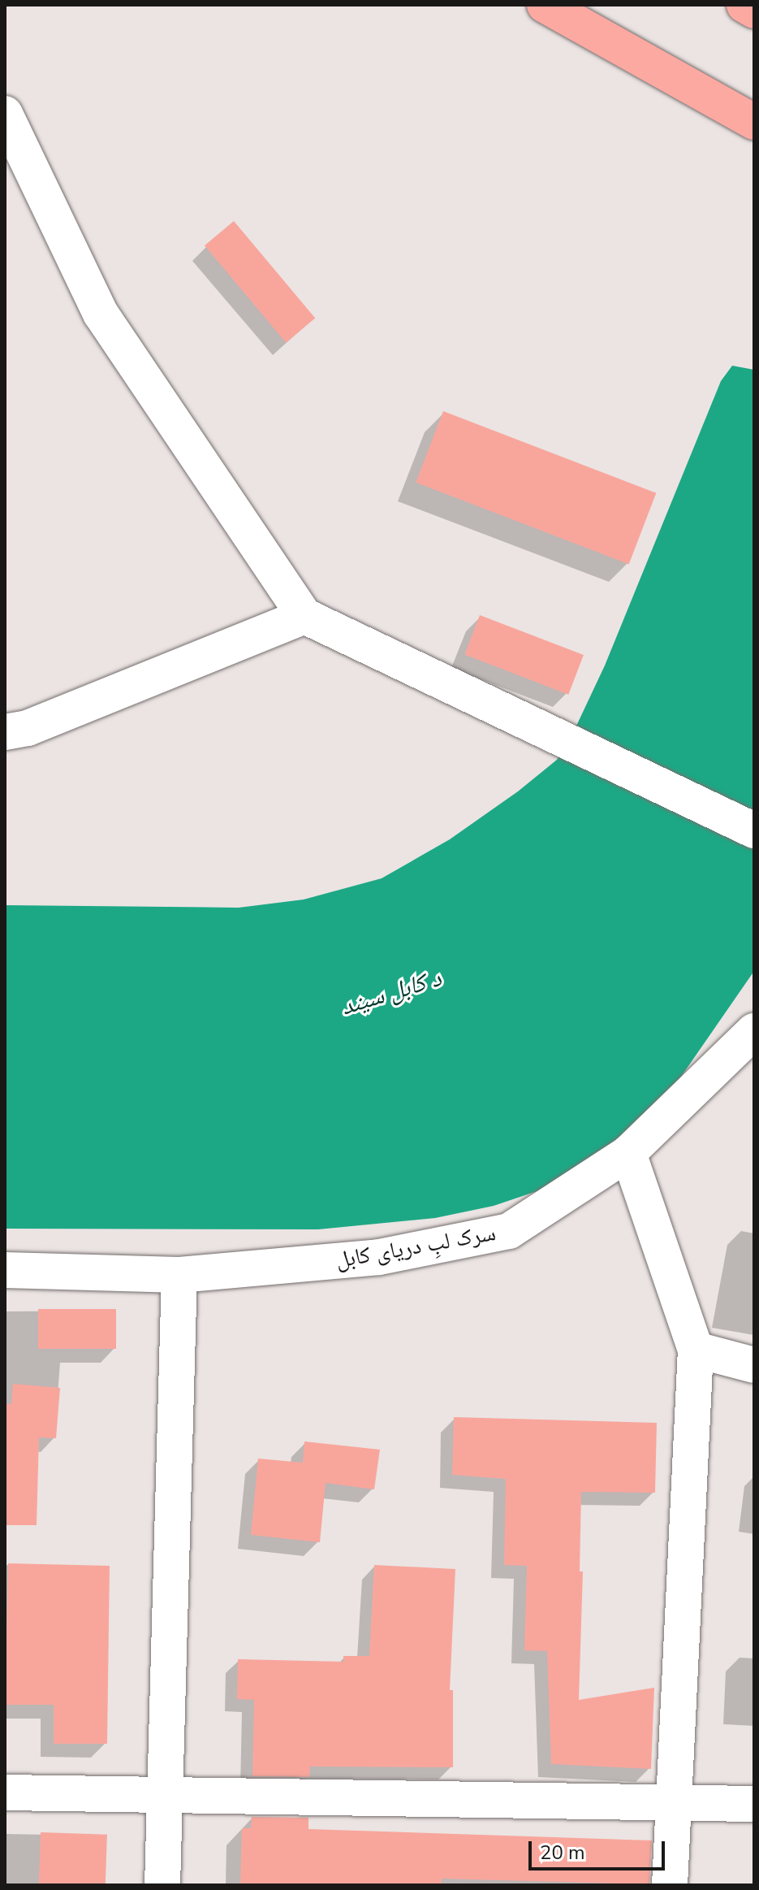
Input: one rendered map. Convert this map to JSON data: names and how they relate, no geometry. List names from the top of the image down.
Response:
{
  "streets": {
    "street": ["سرک لبِ دریای کابل"]
  },
  "water": ["د کابل سيند"],
  "scale_bar": "20 m"
}
